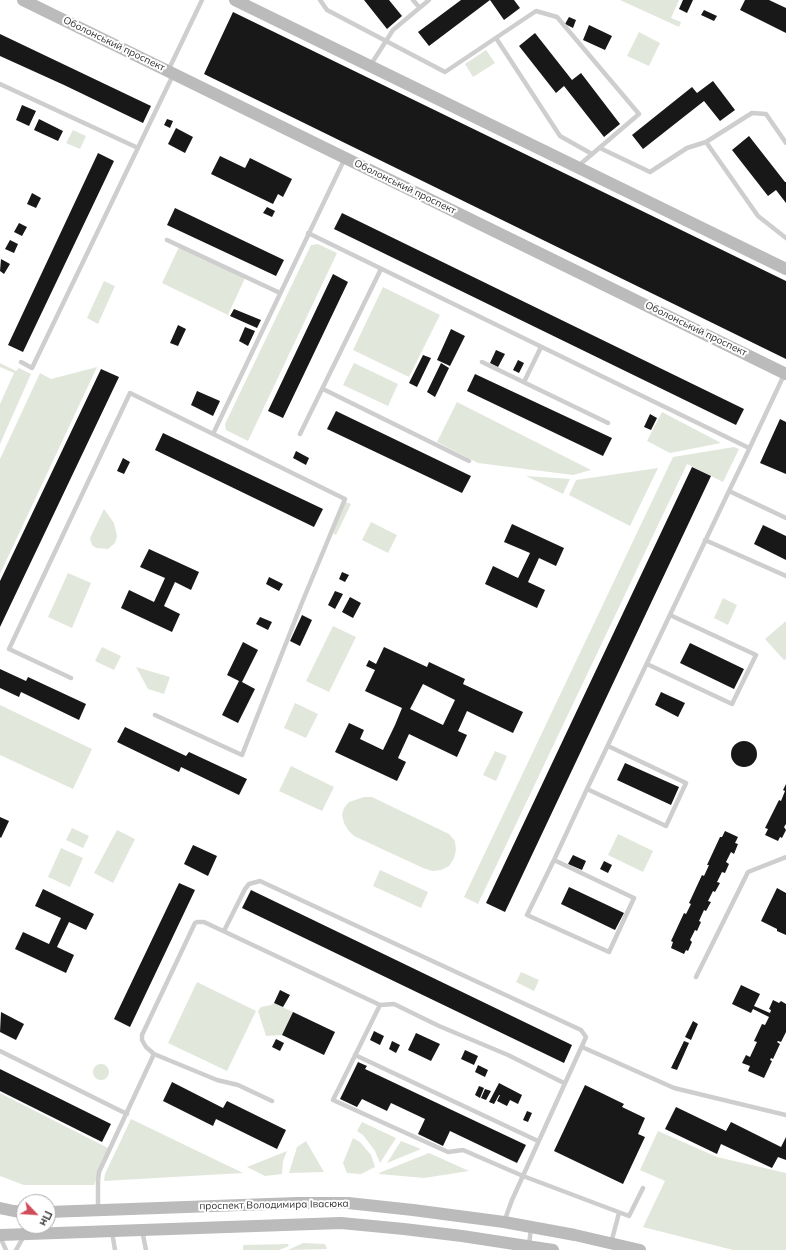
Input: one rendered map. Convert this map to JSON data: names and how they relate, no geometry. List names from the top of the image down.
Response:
{
  "streets": {
    "main road": ["Оболонський проспект", "проспект Володимира Івасюка"]
  },
  "north": "bottom right"
}
